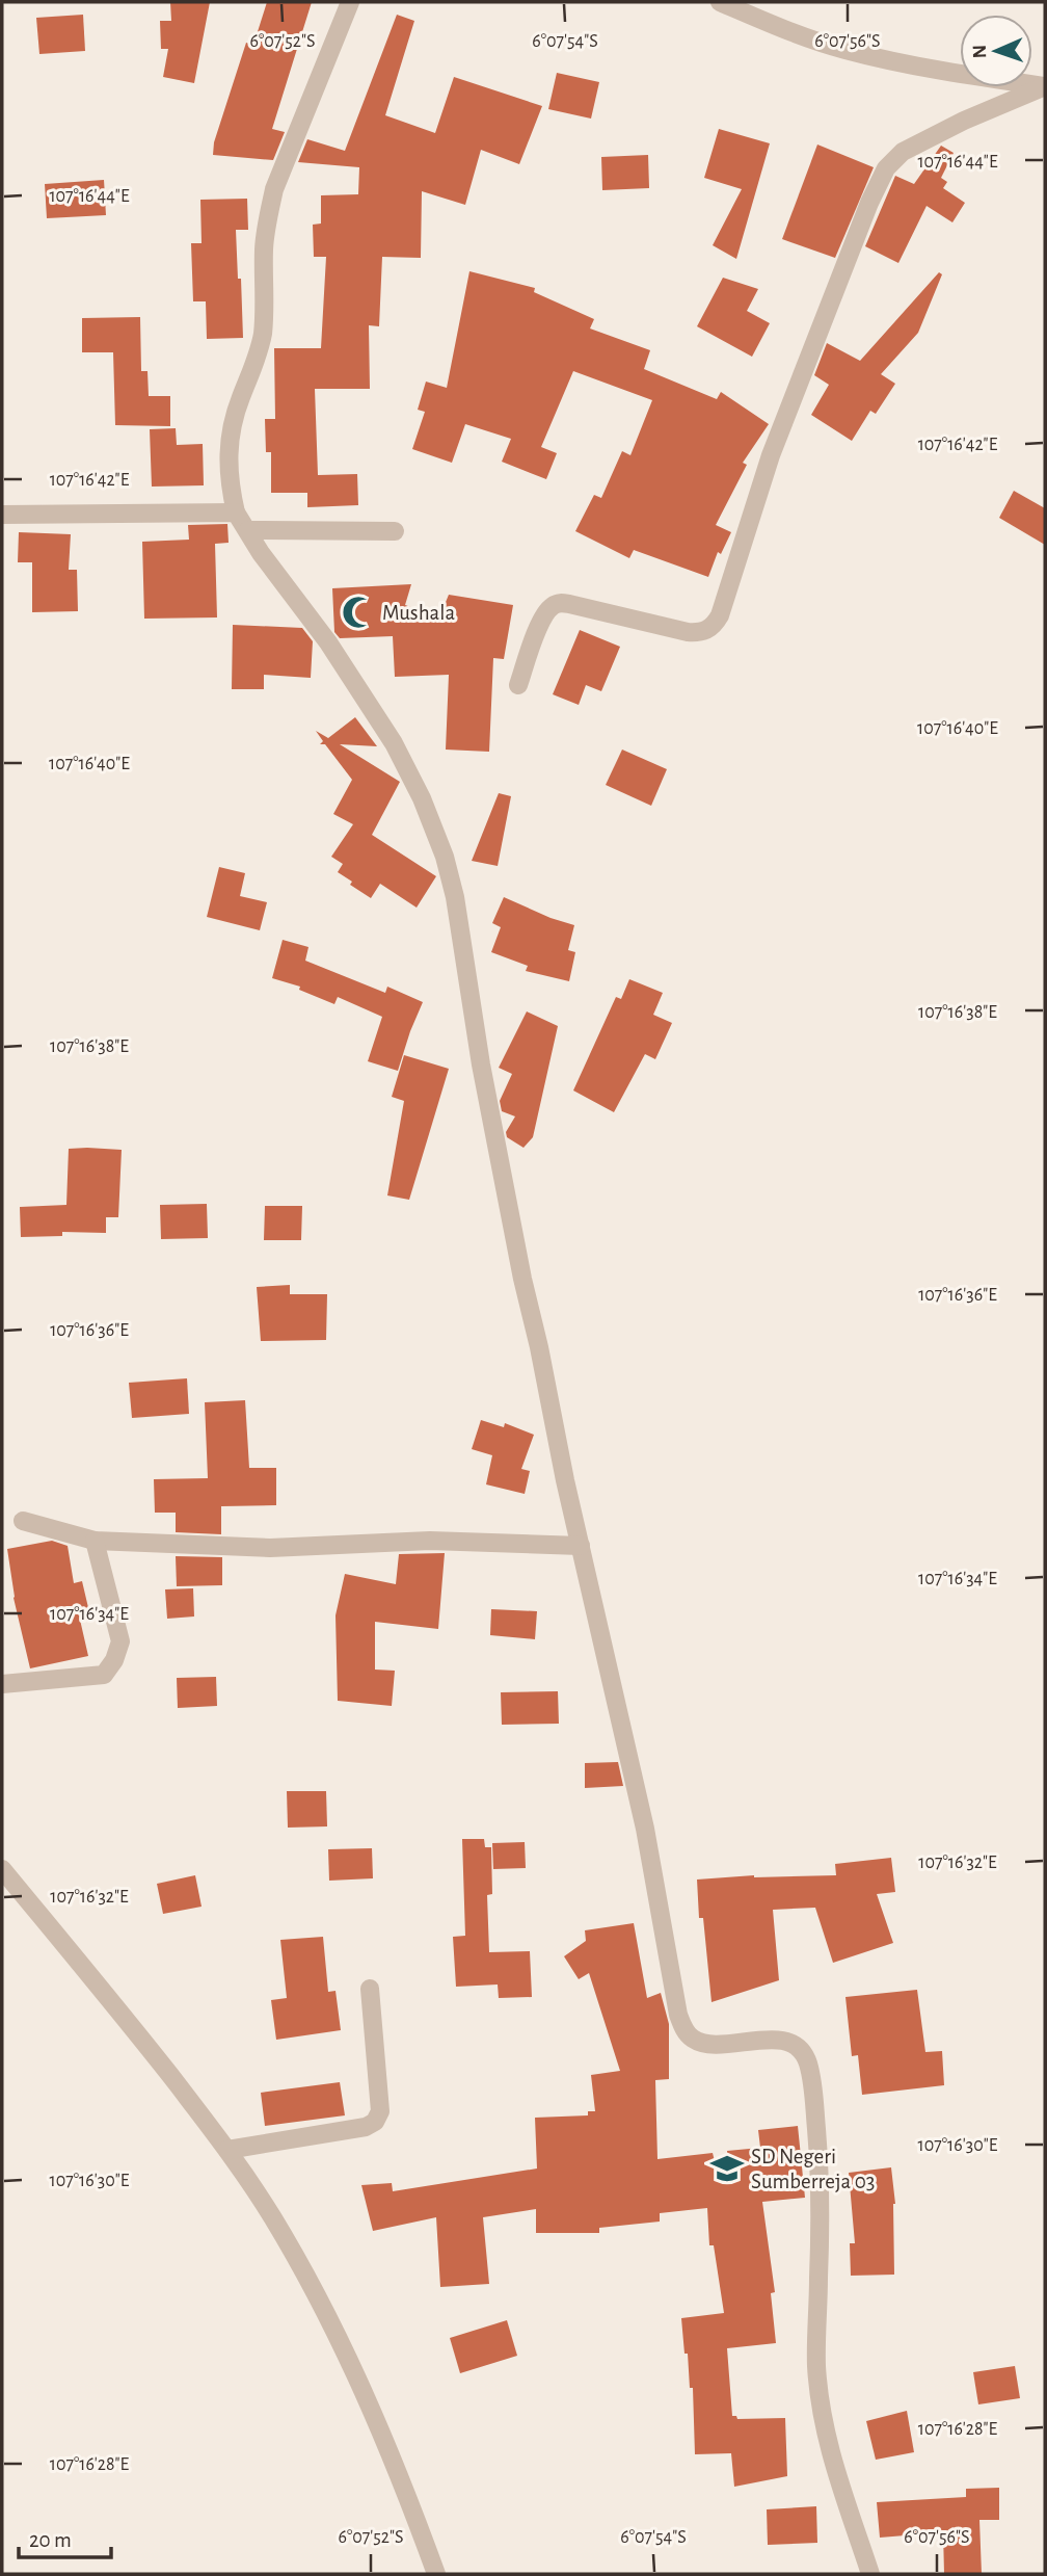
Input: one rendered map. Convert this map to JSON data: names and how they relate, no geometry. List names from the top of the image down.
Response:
{
  "places": {
    "mosque": ["Mushala"],
    "school or university": ["SD Negeri Sumberreja 03"]
  },
  "scale_bar": "20 m",
  "north": "left",
  "coordinates": [
    "6°07'52\"S",
    "6°07'54\"S",
    "6°07'56\"S",
    "107°16'44\"E",
    "107°16'42\"E",
    "107°16'40\"E",
    "107°16'38\"E",
    "107°16'36\"E",
    "107°16'34\"E",
    "107°16'32\"E",
    "107°16'30\"E",
    "107°16'28\"E"
  ]
}
